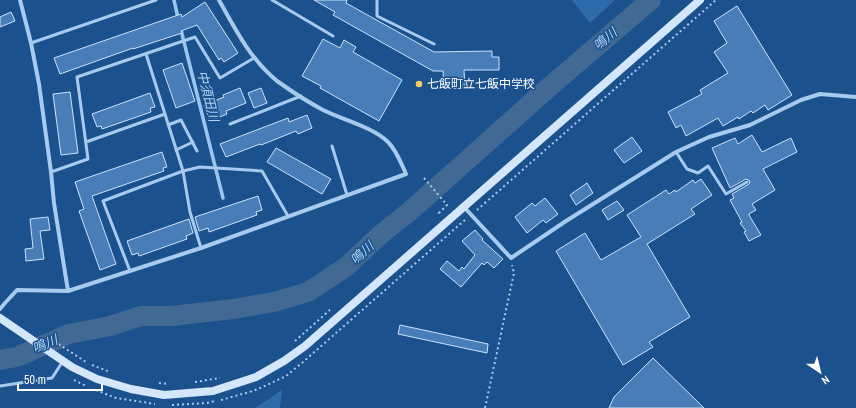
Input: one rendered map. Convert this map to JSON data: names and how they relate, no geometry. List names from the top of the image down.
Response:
{
  "water": ["鳴川", "中須田川"],
  "places": ["七飯町立七飯中学校"],
  "scale_bar": "50 m",
  "north": "bottom right"
}
